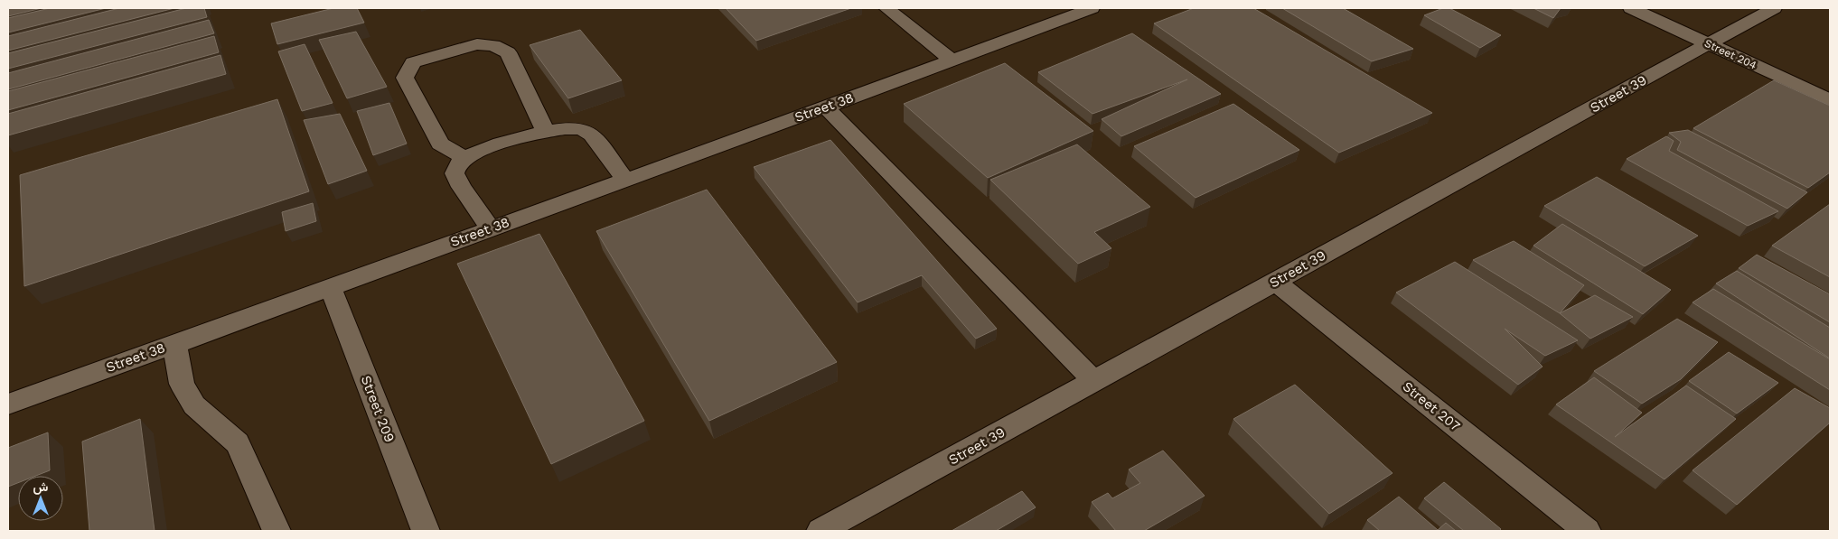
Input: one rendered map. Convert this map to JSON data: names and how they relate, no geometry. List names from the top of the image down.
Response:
{
  "streets": {
    "street": [
      "Street 204",
      "Street 39",
      "Street 38",
      "Street 207",
      "Street 209"
    ]
  },
  "crossings": [
    ["Street 204", "Street 39"],
    ["Street 39", "Street 207"],
    ["Street 38", "Street 209"]
  ],
  "north": "top"
}
